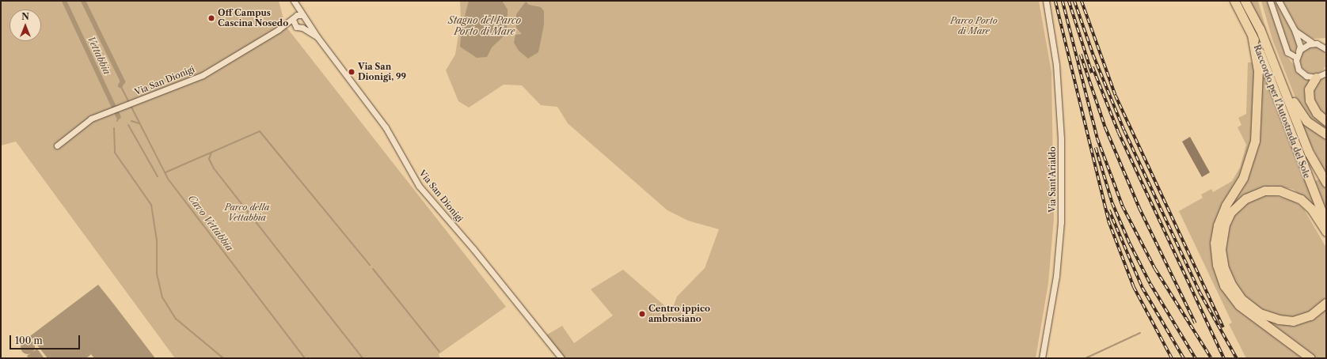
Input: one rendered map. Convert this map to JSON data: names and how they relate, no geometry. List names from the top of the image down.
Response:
{
  "streets": {
    "highway": ["Raccordo per l'Autostrada del Sole"],
    "street": ["Via San Dionigi", "Via Sant'Arialdo"]
  },
  "water": ["Stagno del Parco Porto di Mare", "Vettabbia", "Cavo Vettabbia"],
  "parks": ["Parco Porto di Mare", "Parco della Vettabbia"],
  "places": ["Off Campus Cascina Nosedo", "Via San Dionigi, 99", "Centro ippico ambrosiano"],
  "scale_bar": "100 m",
  "north": "top"
}
